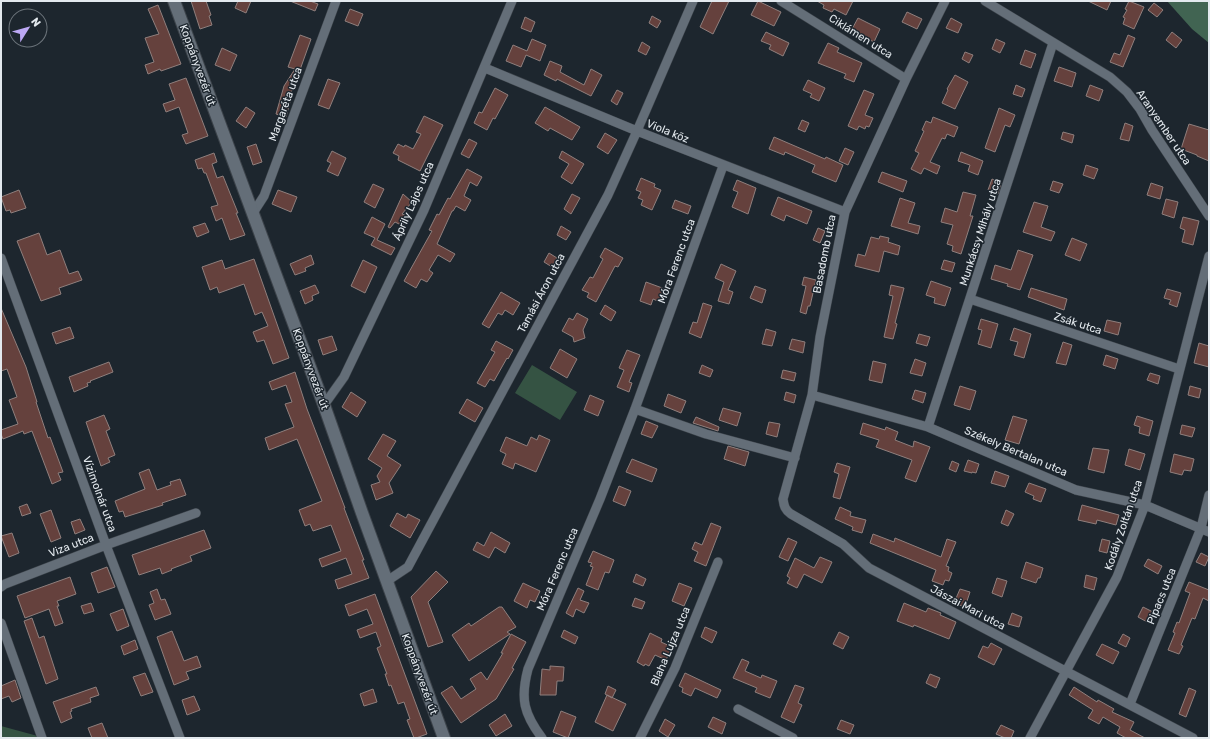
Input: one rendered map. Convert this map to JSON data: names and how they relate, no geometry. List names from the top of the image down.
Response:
{
  "streets": {
    "street": [
      "Ciklámen utca",
      "Koppányvezér út",
      "Margaréta utca",
      "Aranyember utca",
      "Viola köz",
      "Áprily Lajos utca",
      "Munkácsy Mihály utca",
      "Basadomb utca",
      "Móra Ferenc utca",
      "Tamási Áron utca",
      "Zsák utca",
      "Székely Bertalan utca",
      "Vízimolnár utca",
      "Kodály Zoltán utca",
      "Viza utca",
      "Pipacs utca",
      "Jászai Mari utca",
      "Blaha Lujza utca"
    ]
  },
  "crossings": [
    ["Ciklámen utca", "Basadomb utca"],
    ["Koppányvezér út", "Margaréta utca"],
    ["Koppányvezér út", "Áprily Lajos utca"],
    ["Koppányvezér út", "Tamási Áron utca"],
    ["Aranyember utca", "Munkácsy Mihály utca"],
    ["Viola köz", "Áprily Lajos utca"],
    ["Viola köz", "Basadomb utca"],
    ["Viola köz", "Móra Ferenc utca"],
    ["Viola köz", "Tamási Áron utca"],
    ["Munkácsy Mihály utca", "Zsák utca"],
    ["Munkácsy Mihály utca", "Székely Bertalan utca"],
    ["Basadomb utca", "Székely Bertalan utca"],
    ["Basadomb utca", "Jászai Mari utca"],
    ["Zsák utca", "Kodály Zoltán utca"],
    ["Székely Bertalan utca", "Kodály Zoltán utca"],
    ["Székely Bertalan utca", "Pipacs utca"],
    ["Vízimolnár utca", "Viza utca"],
    ["Kodály Zoltán utca", "Jászai Mari utca"],
    ["Pipacs utca", "Jászai Mari utca"]
  ],
  "north": "top right"
}
